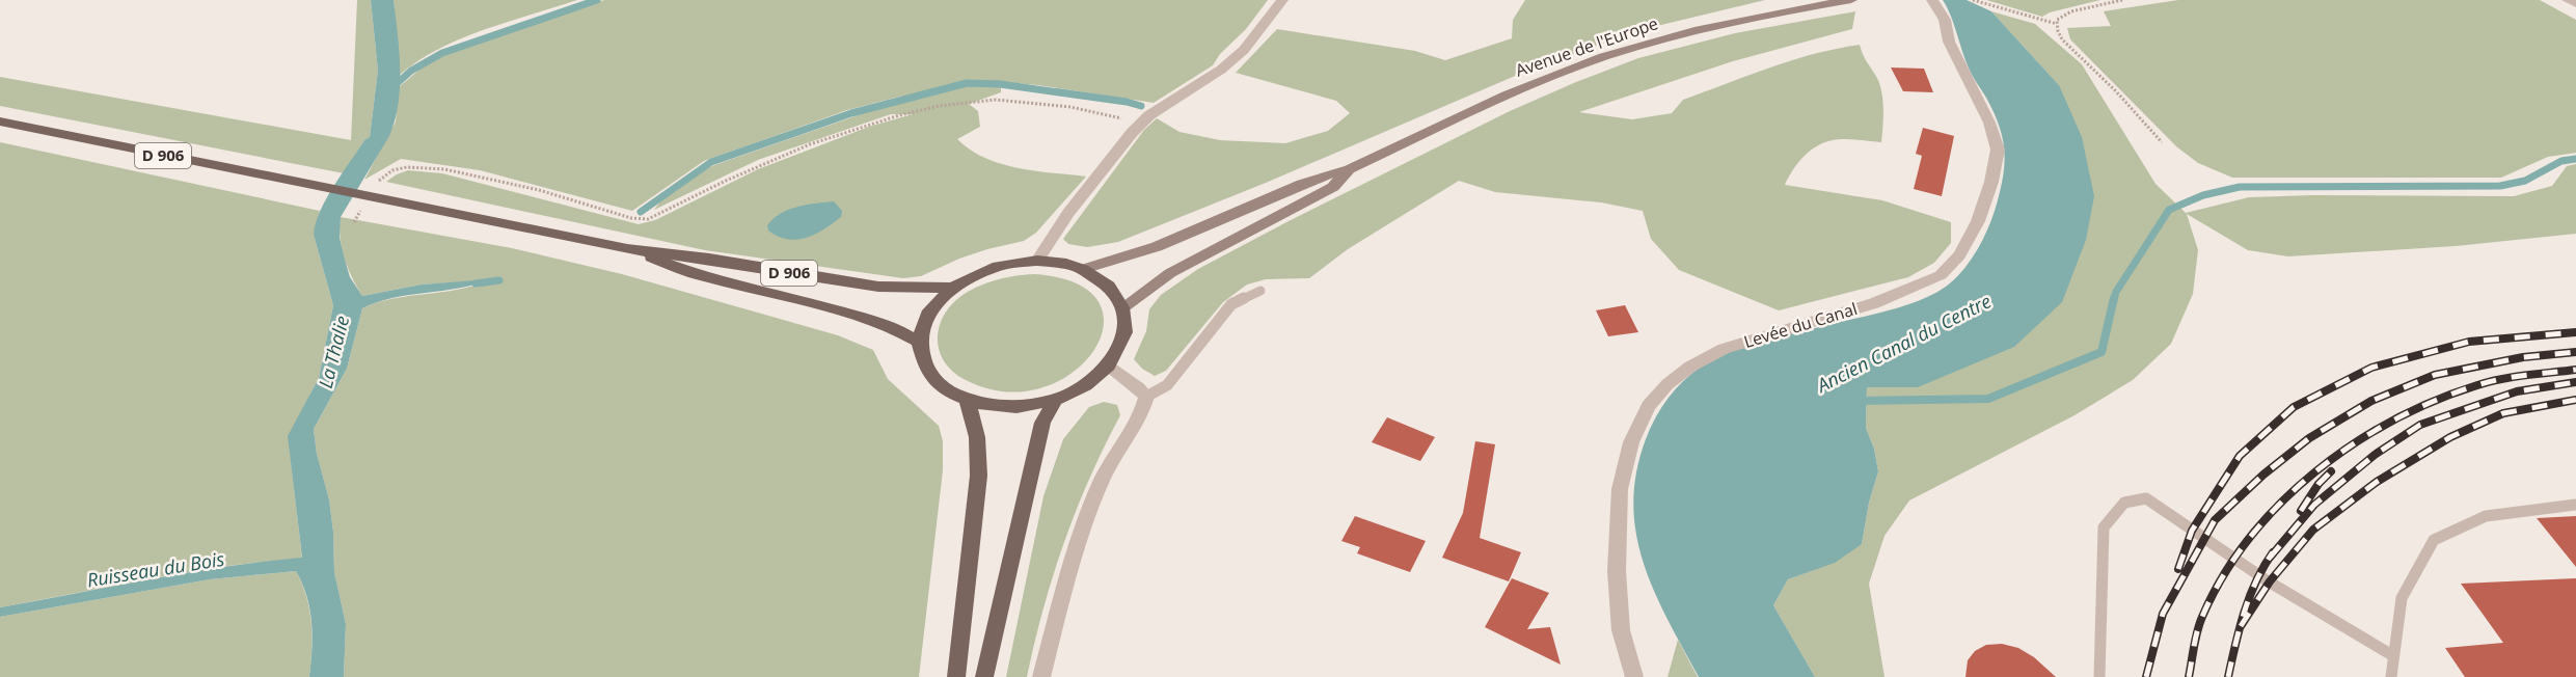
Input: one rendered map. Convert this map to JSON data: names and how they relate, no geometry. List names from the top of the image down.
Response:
{
  "streets": {
    "main road": ["Avenue de l'Europe", "D 906"],
    "street": ["Levée du Canal"]
  },
  "crossings": [
    ["Avenue de l'Europe", "D 906"]
  ],
  "water": ["Ancien Canal du Centre", "La Thalie", "Ruisseau du Bois"]
}
